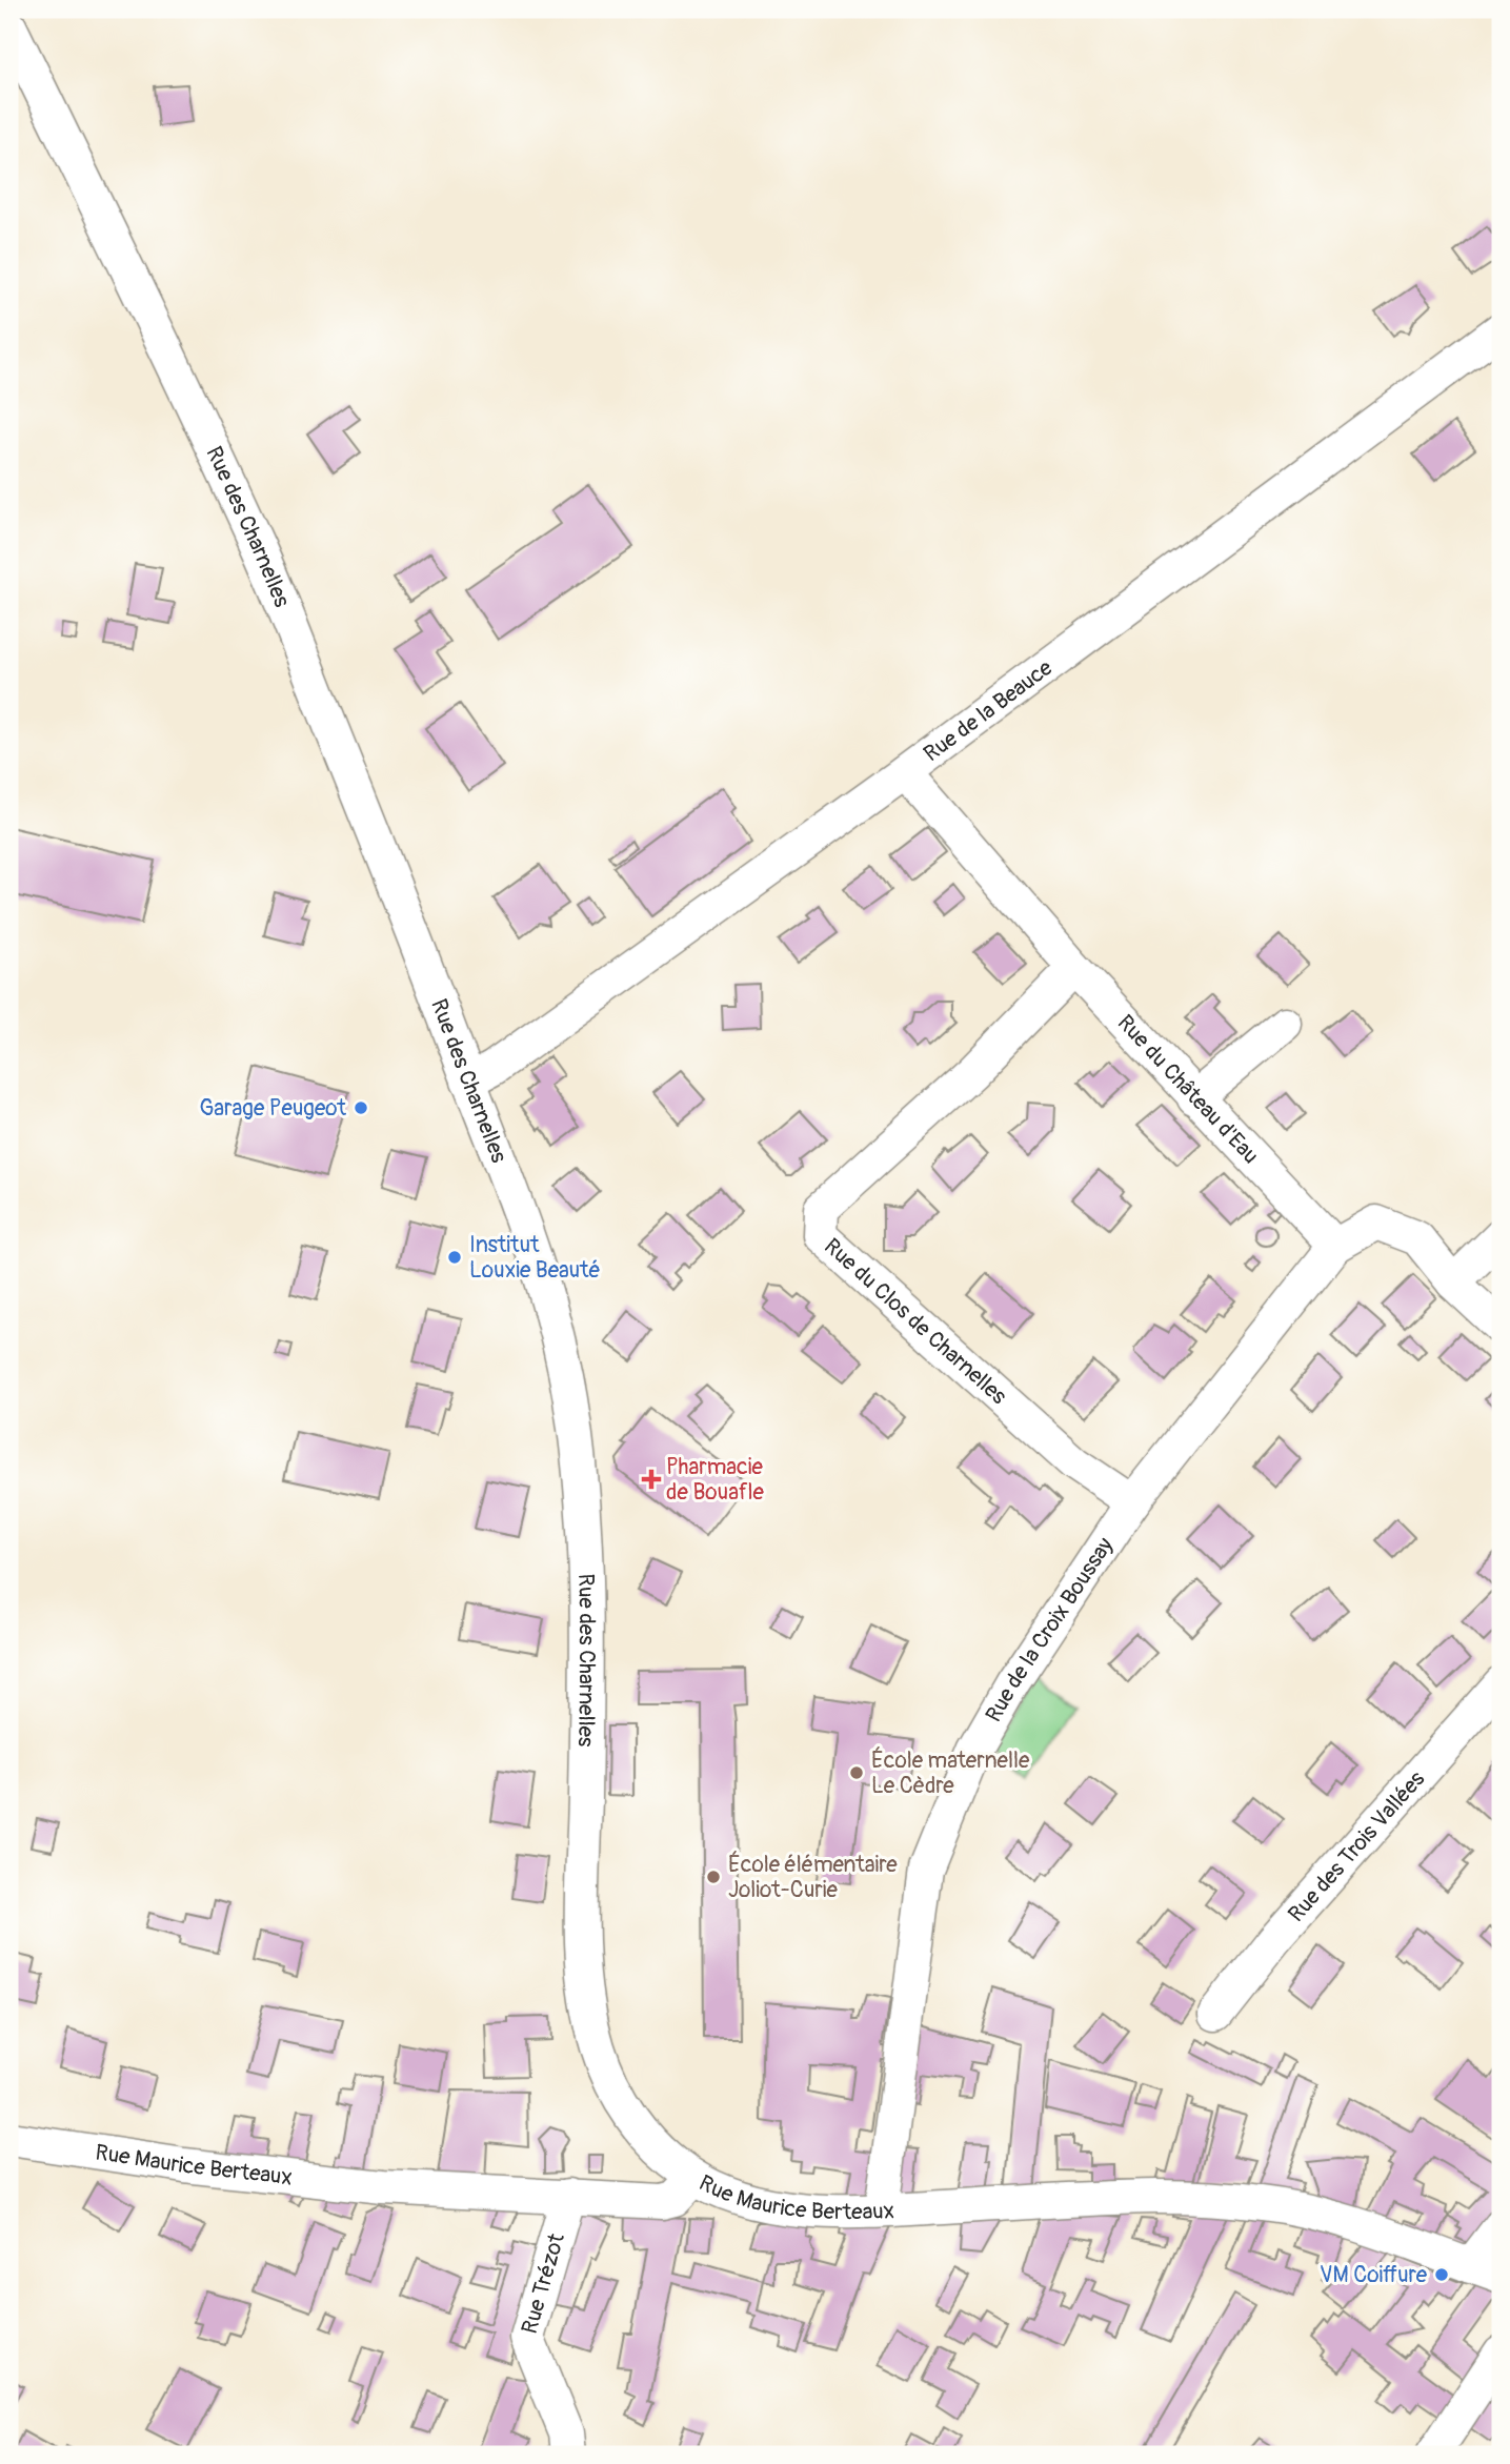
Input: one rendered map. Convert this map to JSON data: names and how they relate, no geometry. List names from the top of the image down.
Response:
{
  "streets": {
    "street": [
      "Rue des Charnelles",
      "Rue de la Beauce",
      "Rue du Château d'Eau",
      "Rue du Clos de Charnelles",
      "Rue de la Croix Boussay",
      "Rue des Trois Vallées",
      "Rue Maurice Berteaux",
      "Rue Trézot"
    ]
  },
  "crossings": [
    ["Rue des Charnelles", "Rue de la Beauce"],
    ["Rue des Charnelles", "Rue Maurice Berteaux"],
    ["Rue de la Beauce", "Rue du Château d'Eau"],
    ["Rue du Château d'Eau", "Rue du Clos de Charnelles"],
    ["Rue du Château d'Eau", "Rue de la Croix Boussay"],
    ["Rue du Clos de Charnelles", "Rue de la Croix Boussay"],
    ["Rue de la Croix Boussay", "Rue Maurice Berteaux"],
    ["Rue Maurice Berteaux", "Rue Trézot"]
  ],
  "places": {
    "other": [
      "Garage Peugeot",
      "Institut Louxie Beauté",
      "École maternelle Le Cèdre",
      "École élémentaire Joliot-Curie",
      "VM Coiffure"
    ],
    "health": ["Pharmacie de Bouafle"]
  }
}
